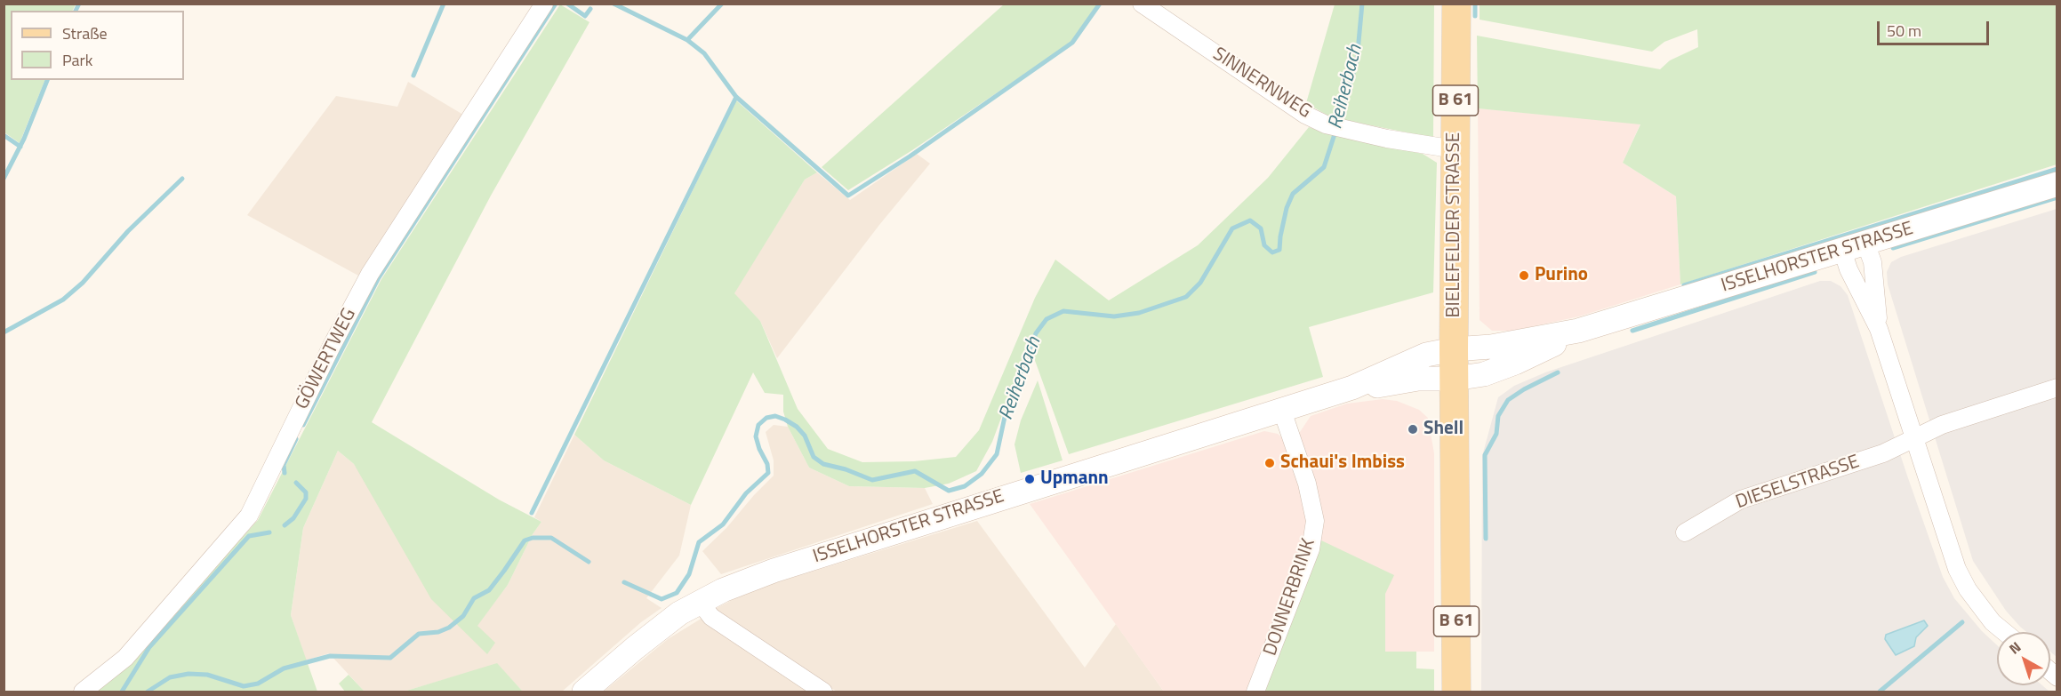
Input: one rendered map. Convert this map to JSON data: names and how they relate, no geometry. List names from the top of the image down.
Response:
{
  "streets": {
    "main road": ["B 61", "BIELEFELDER STRASSE"],
    "street": [
      "SINNERNWEG",
      "ISSELHORSTER STRASSE",
      "GÖWERTWEG",
      "DIESELSTRASSE",
      "DONNERBRINK"
    ]
  },
  "crossings": [
    ["SINNERNWEG", "BIELEFELDER STRASSE"],
    ["B 61", "BIELEFELDER STRASSE"],
    ["B 61", "ISSELHORSTER STRASSE"],
    ["BIELEFELDER STRASSE", "ISSELHORSTER STRASSE"],
    ["ISSELHORSTER STRASSE", "DONNERBRINK"]
  ],
  "water": ["Reiherbach"],
  "places": [
    "Purino",
    "Shell",
    "Schaui's Imbiss",
    "Upmann"
  ],
  "legend": ["Straße", "Park"],
  "scale_bar": "50 m",
  "north": "top left"
}
